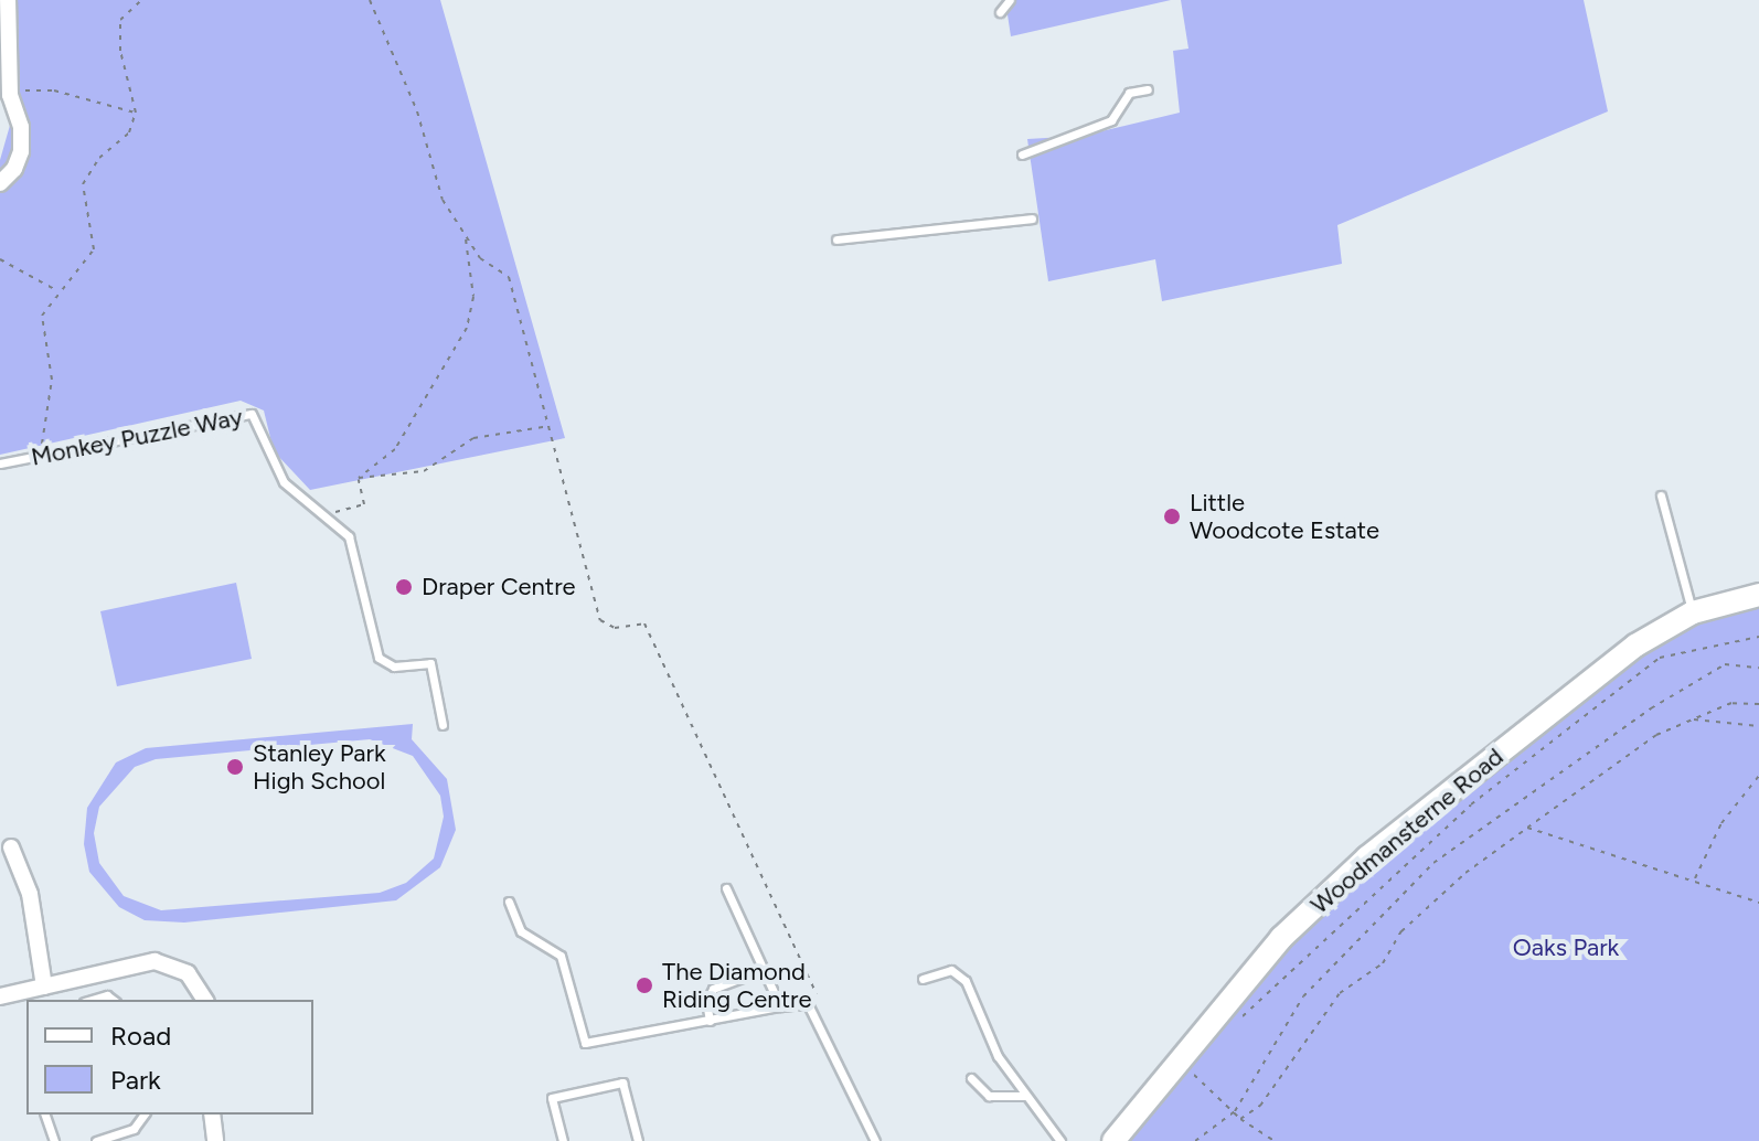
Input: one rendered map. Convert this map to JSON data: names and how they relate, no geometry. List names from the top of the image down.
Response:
{
  "streets": {
    "main road": ["Woodmansterne Road"],
    "lane": ["Monkey Puzzle Way"]
  },
  "parks": ["Oaks Park"],
  "places": [
    "Little Woodcote Estate",
    "Draper Centre",
    "Stanley Park High School",
    "The Diamond Riding Centre"
  ],
  "legend": ["Road", "Park"]
}
